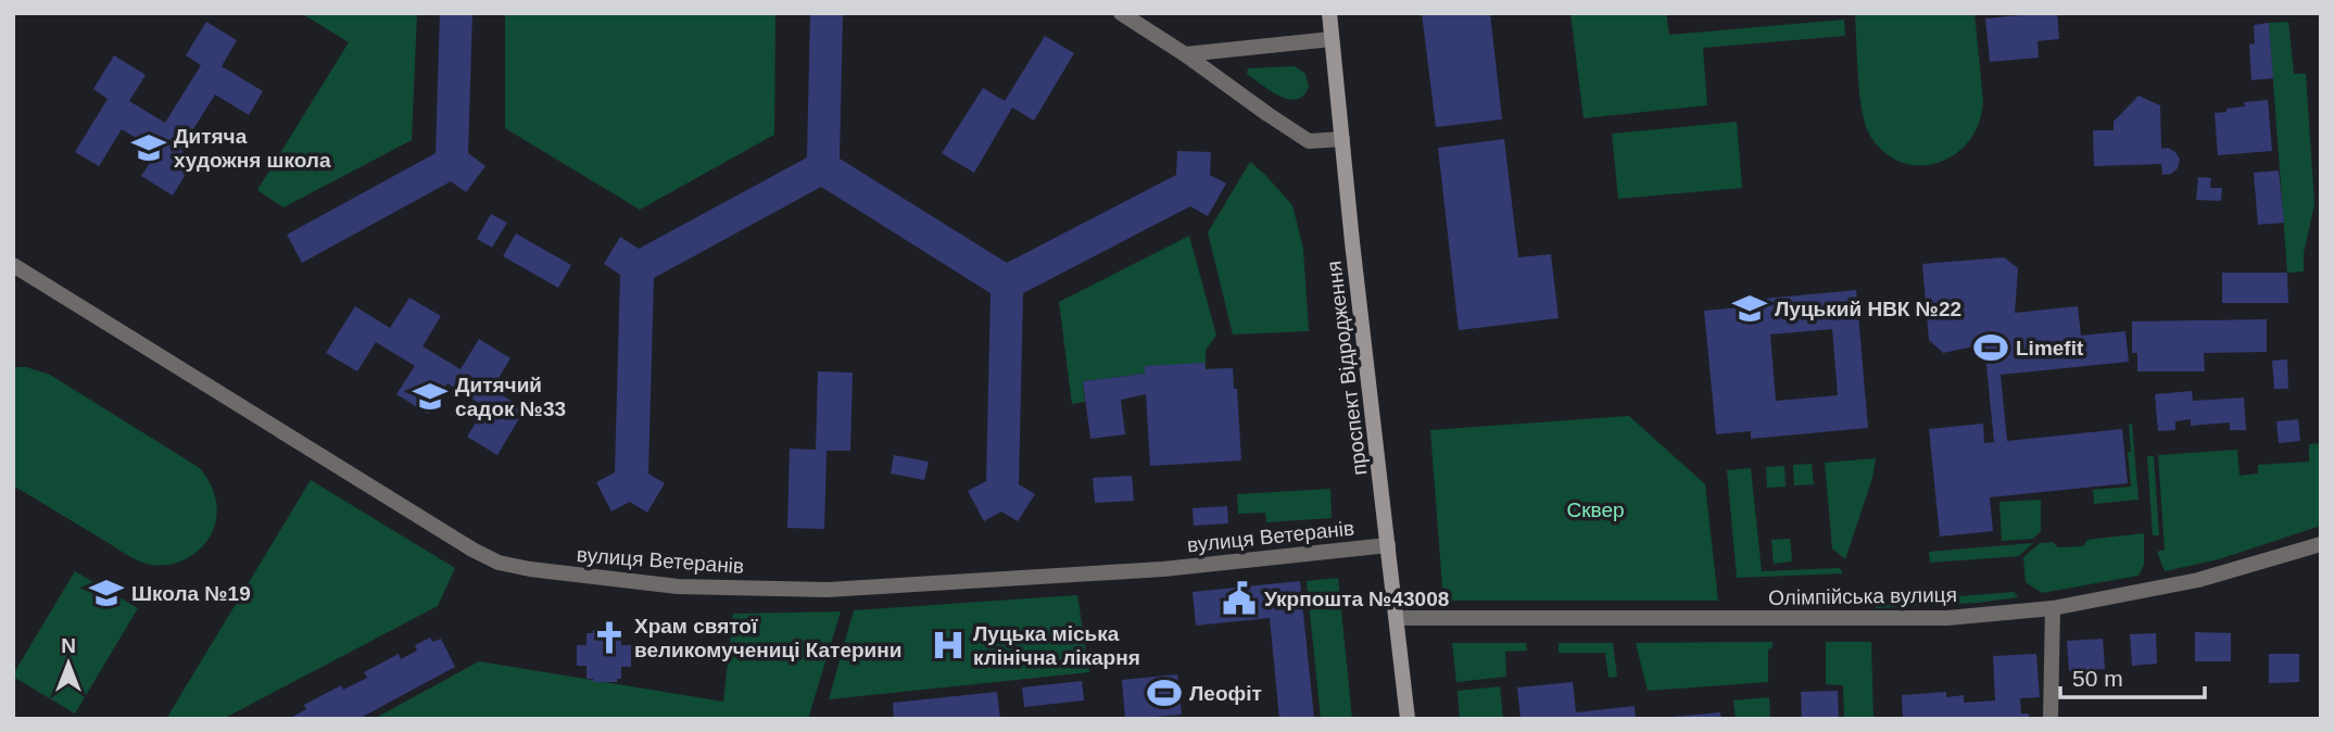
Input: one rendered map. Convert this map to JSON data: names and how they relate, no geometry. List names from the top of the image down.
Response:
{
  "streets": {
    "main road": ["проспект Відродження"],
    "street": ["вулиця Ветеранів", "Олімпійська вулиця"]
  },
  "crossings": [
    ["проспект Відродження", "вулиця Ветеранів"],
    ["проспект Відродження", "Олімпійська вулиця"]
  ],
  "parks": ["Сквер"],
  "places": {
    "school or university": [
      "Дитяча художня школа",
      "Луцький НВК №22",
      "Дитячий садок №33",
      "Школа №19"
    ],
    "sports": ["Limefit", "Леофіт"],
    "public building": ["Укрпошта №43008"],
    "church": ["Храм святої великомучениці Катерини"],
    "hospital": ["Луцька міська клінічна лікарня"]
  },
  "scale_bar": "50 m",
  "north": "top"
}
